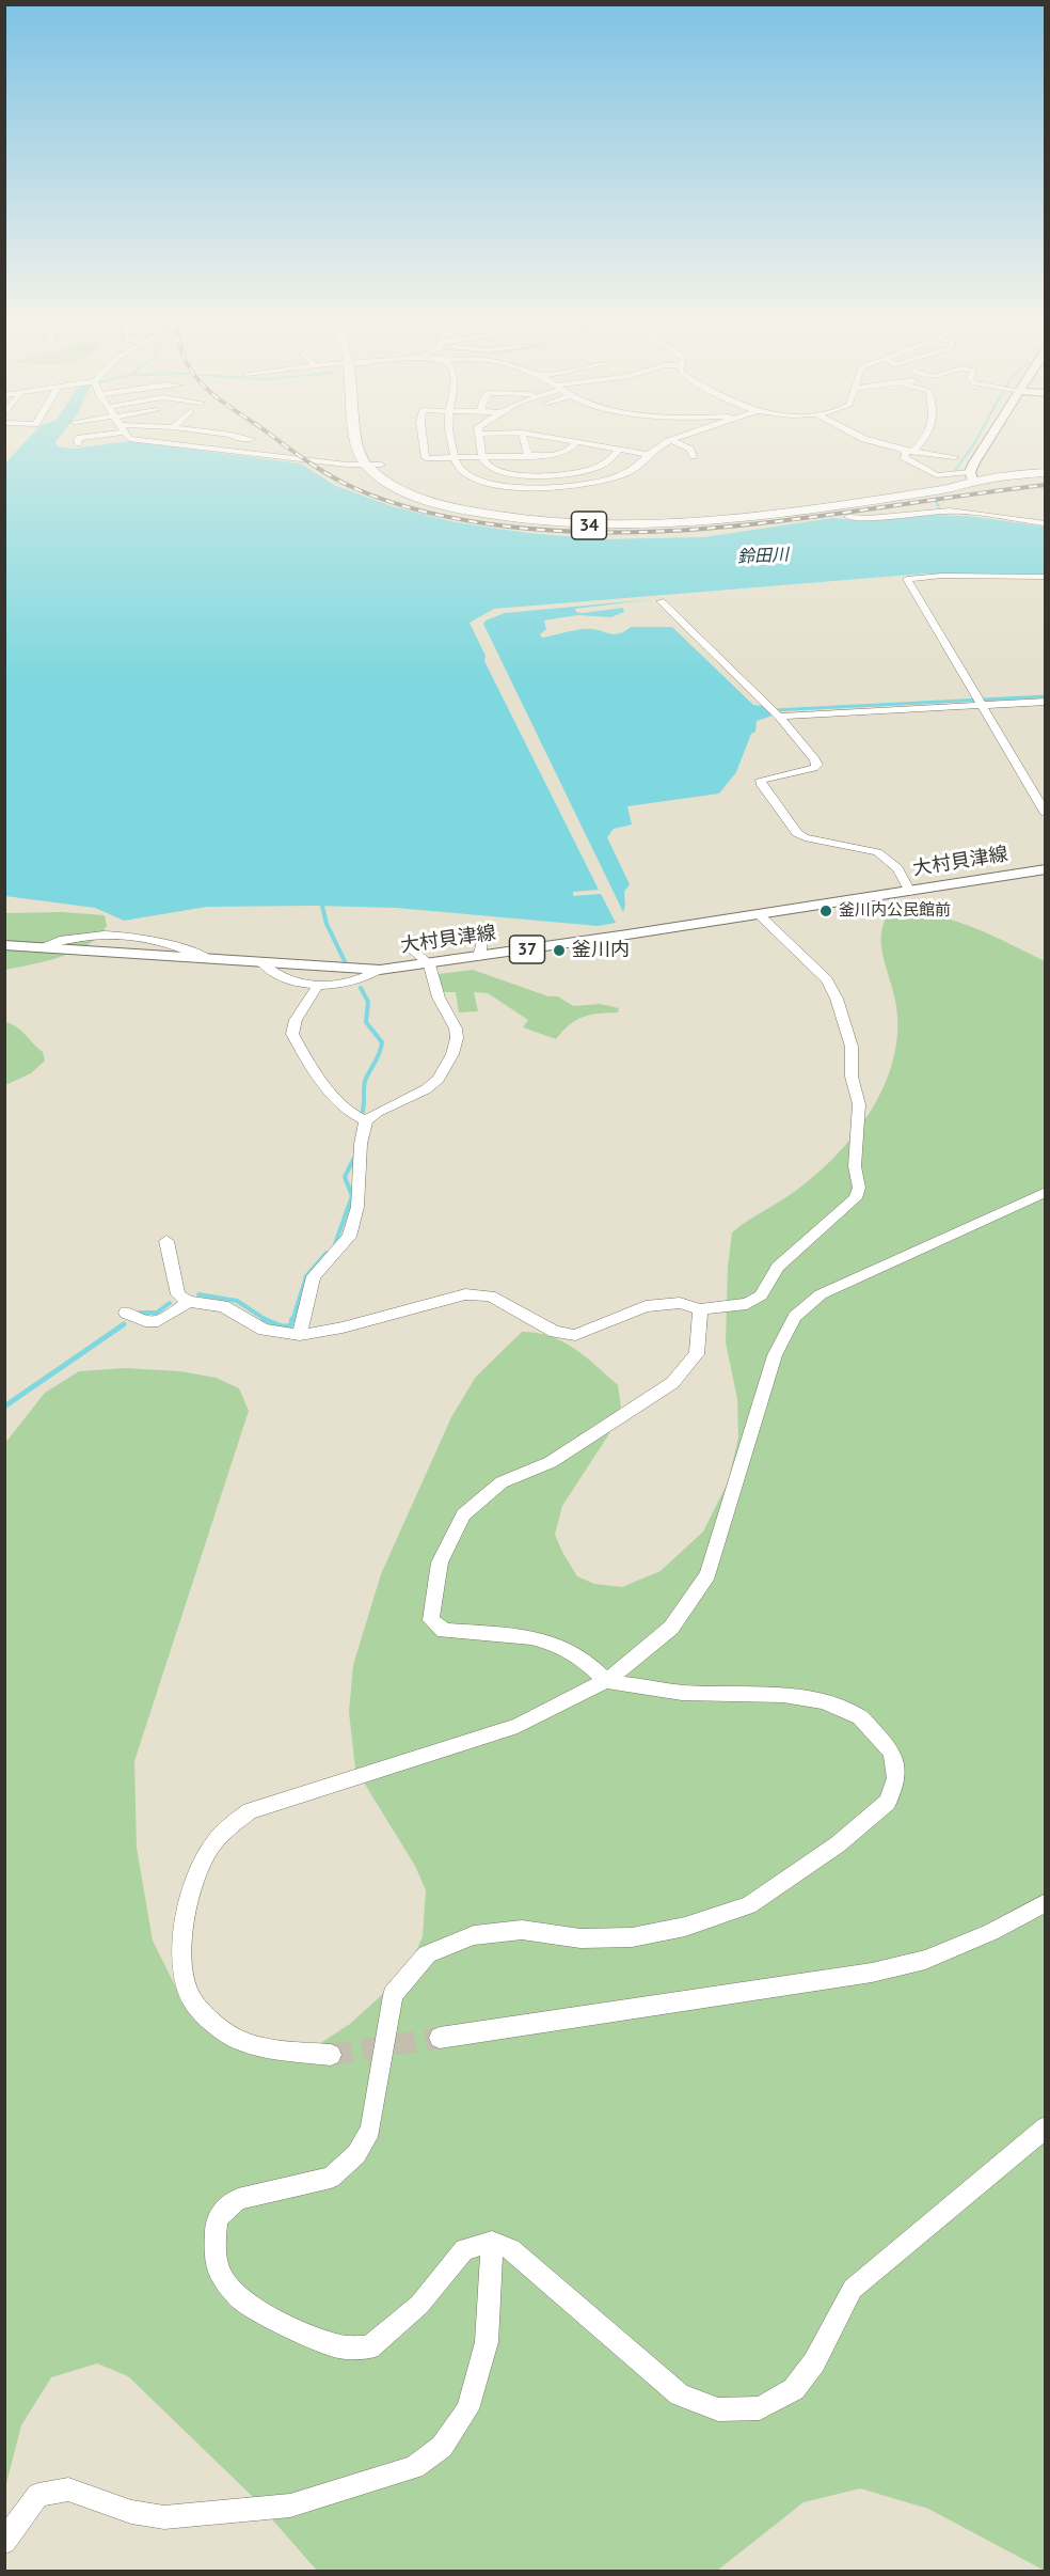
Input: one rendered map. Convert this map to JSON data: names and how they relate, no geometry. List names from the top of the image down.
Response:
{
  "streets": {
    "highway": ["34"],
    "main road": ["大村貝津線", "37"]
  },
  "water": ["鈴田川"],
  "places": ["釜川内公民館前", "釜川内"]
}
